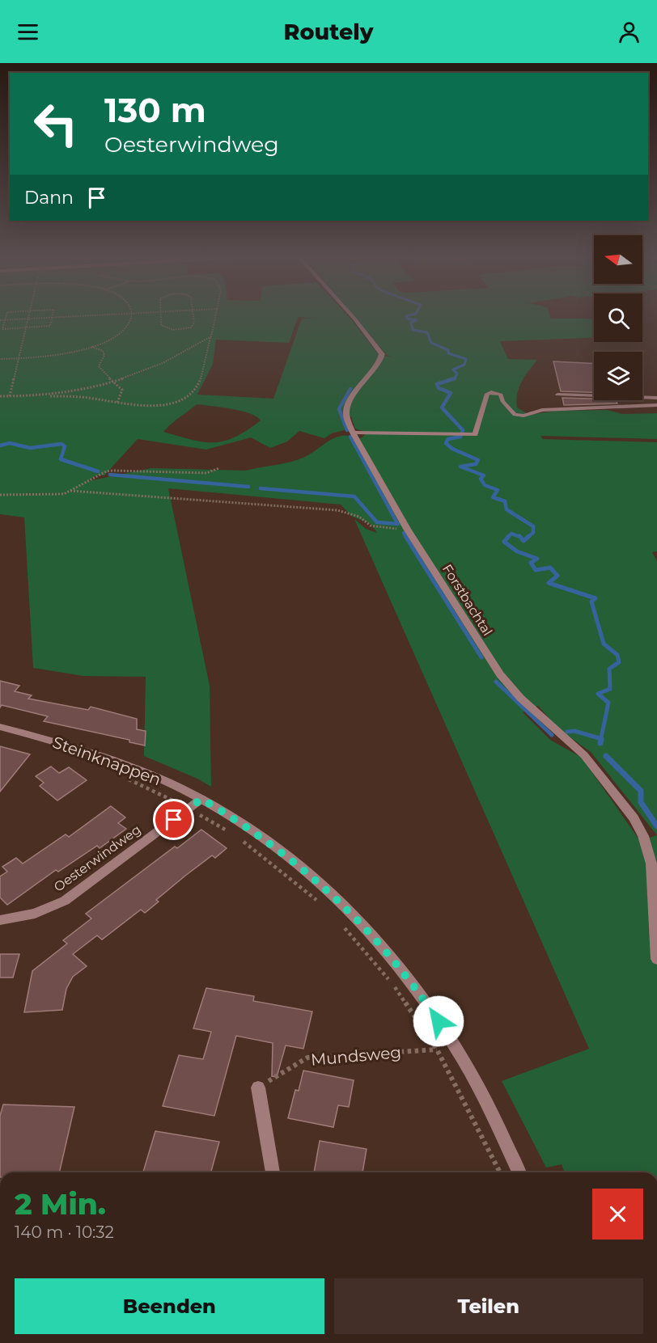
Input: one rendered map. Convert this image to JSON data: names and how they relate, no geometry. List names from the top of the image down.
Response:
{
  "streets": {
    "street": ["Forstbachtal", "Steinknappen", "Oesterwindweg"],
    "path": ["Mundsweg"]
  },
  "crossings": [
    ["Steinknappen", "Oesterwindweg"]
  ],
  "north": "left",
  "page": {
    "header": "Routely",
    "turn": ["130 m", "Oesterwindweg"],
    "then": "Dann",
    "heading": ["2 Min.", "140 m · 10:32"],
    "buttons": ["Beenden", "Teilen"]
  }
}
